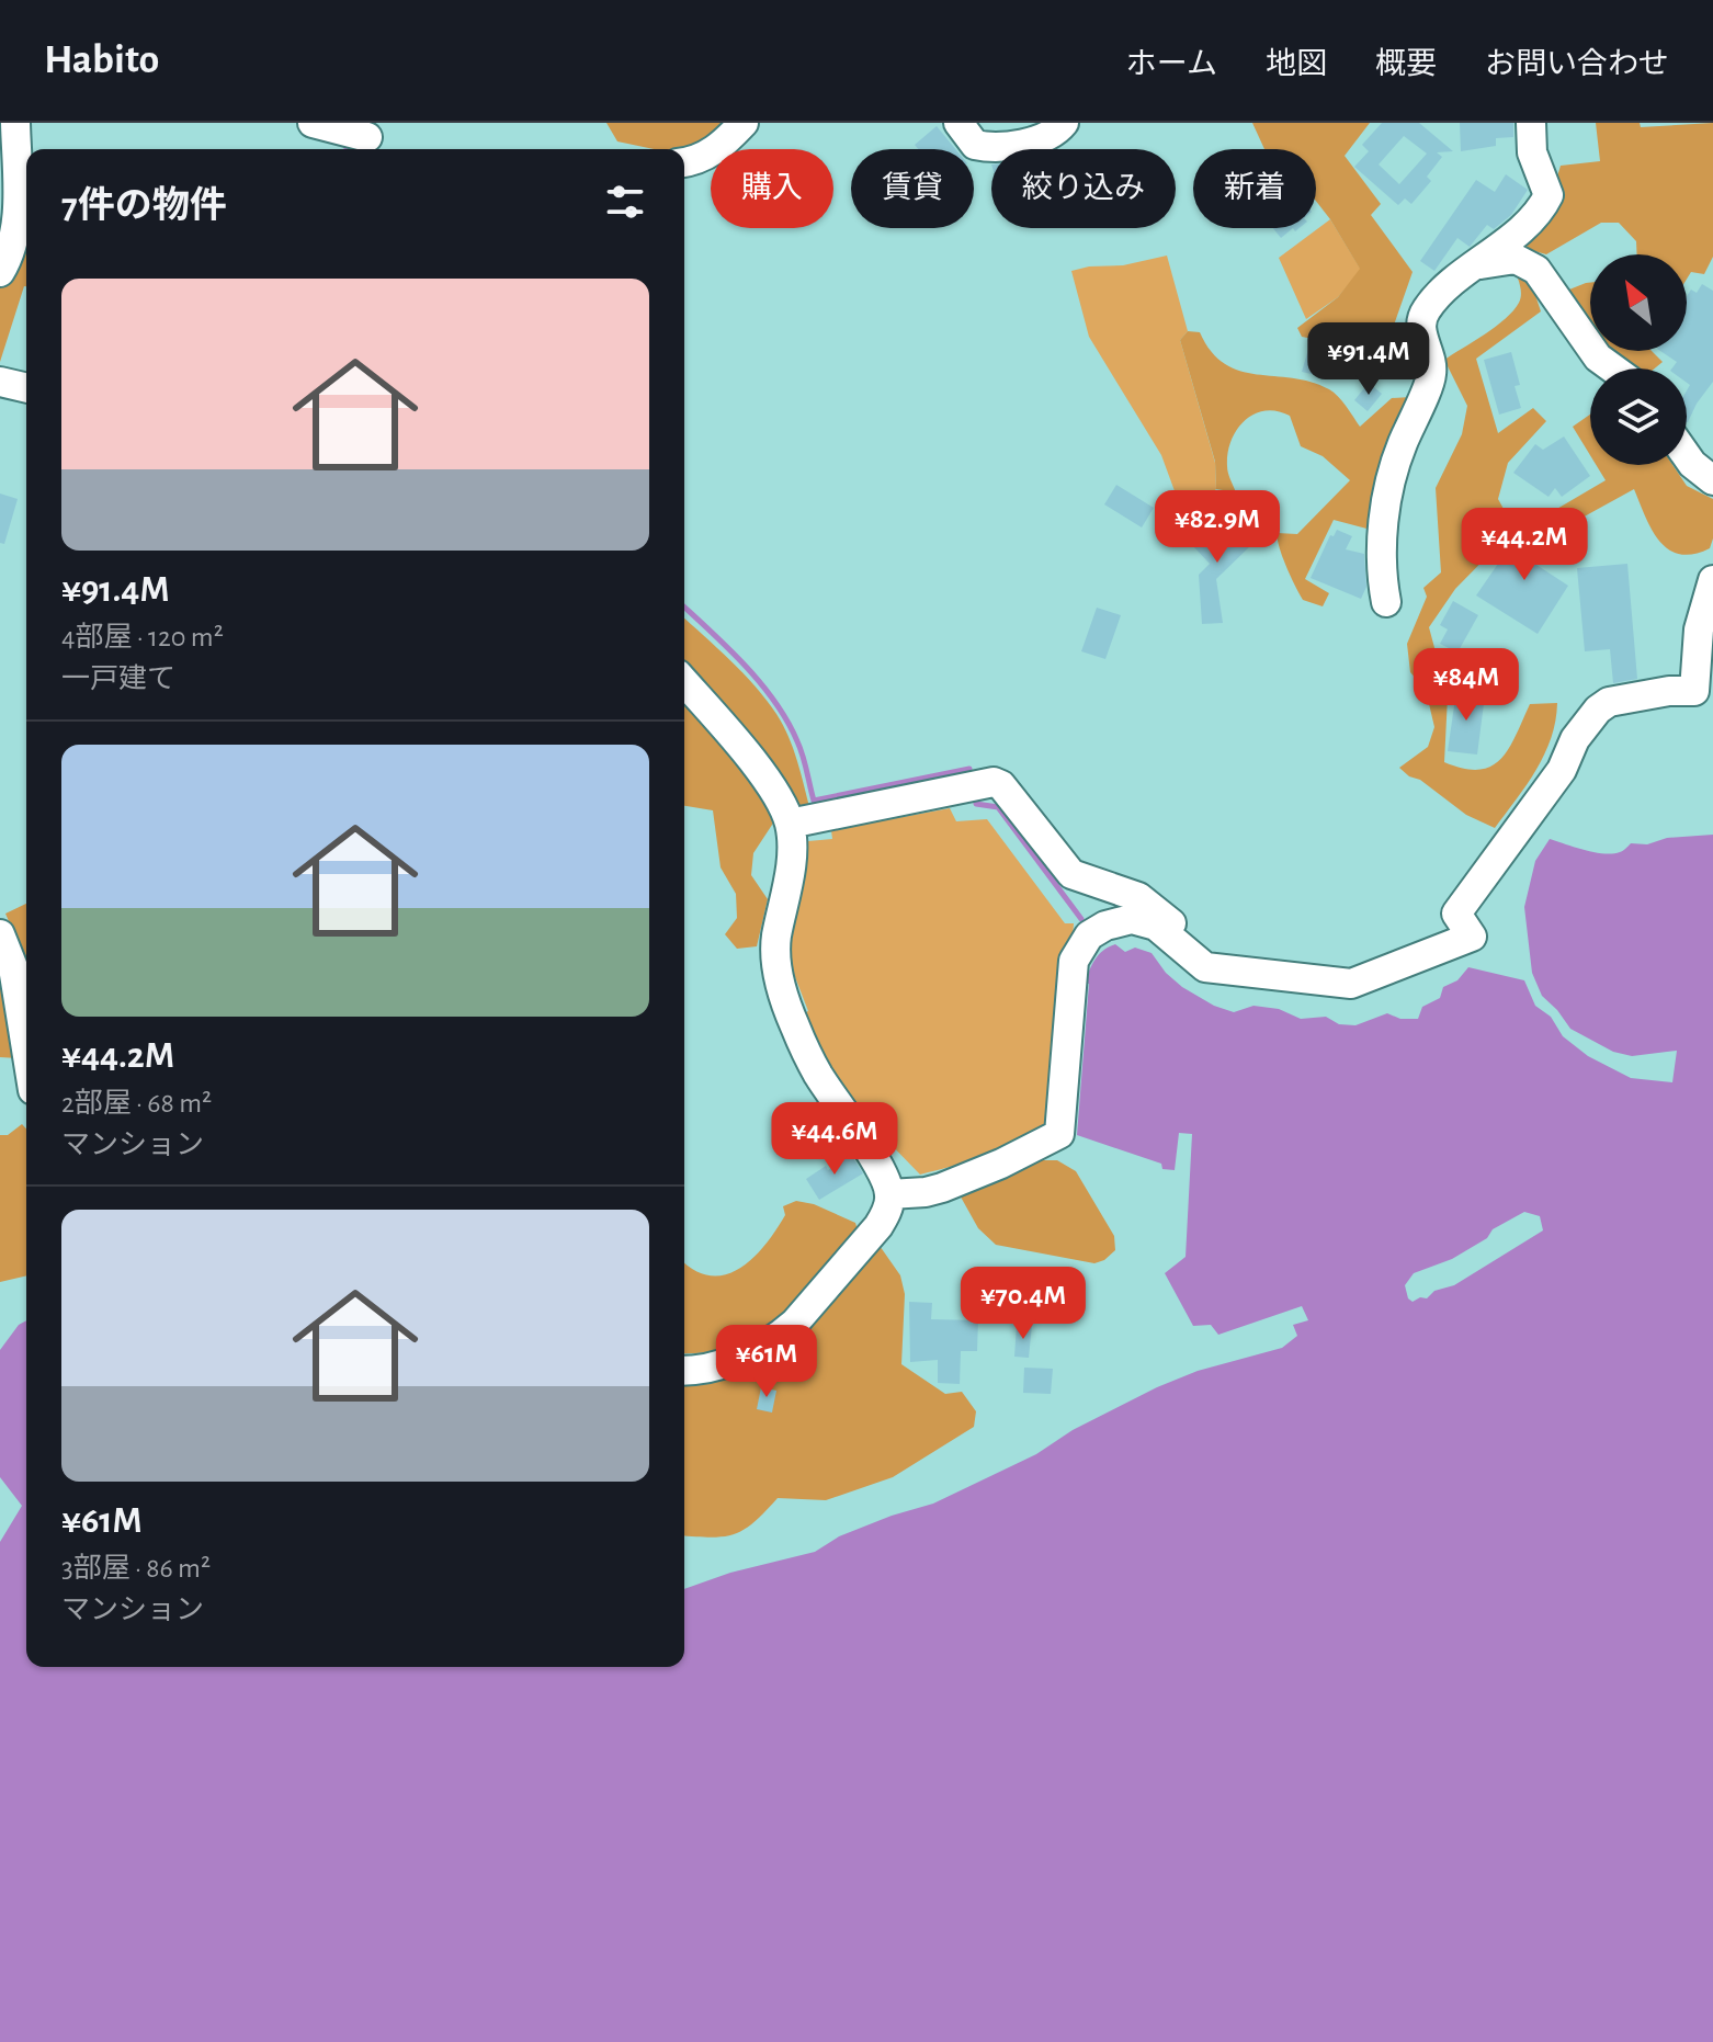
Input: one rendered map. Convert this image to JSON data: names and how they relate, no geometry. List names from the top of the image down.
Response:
{
  "north": "top left",
  "page": {
    "header": "Habito",
    "nav": [
      "ホーム",
      "地図",
      "概要",
      "お問い合わせ"
    ],
    "chip": [
      "購入",
      "賃貸",
      "絞り込み",
      "新着"
    ],
    "heading": "7件の物件",
    "list": [
      {
        "name": "¥91.4M",
        "note": "4部屋 · 120 m² · 一戸建て"
      },
      {
        "name": "¥44.2M",
        "note": "2部屋 · 68 m² · マンション"
      },
      {
        "name": "¥61M",
        "note": "3部屋 · 86 m² · マンション"
      }
    ],
    "price": [
      "¥91.4M",
      "¥82.9M",
      "¥44.2M",
      "¥84M",
      "¥44.6M",
      "¥70.4M",
      "¥61M"
    ]
  }
}
